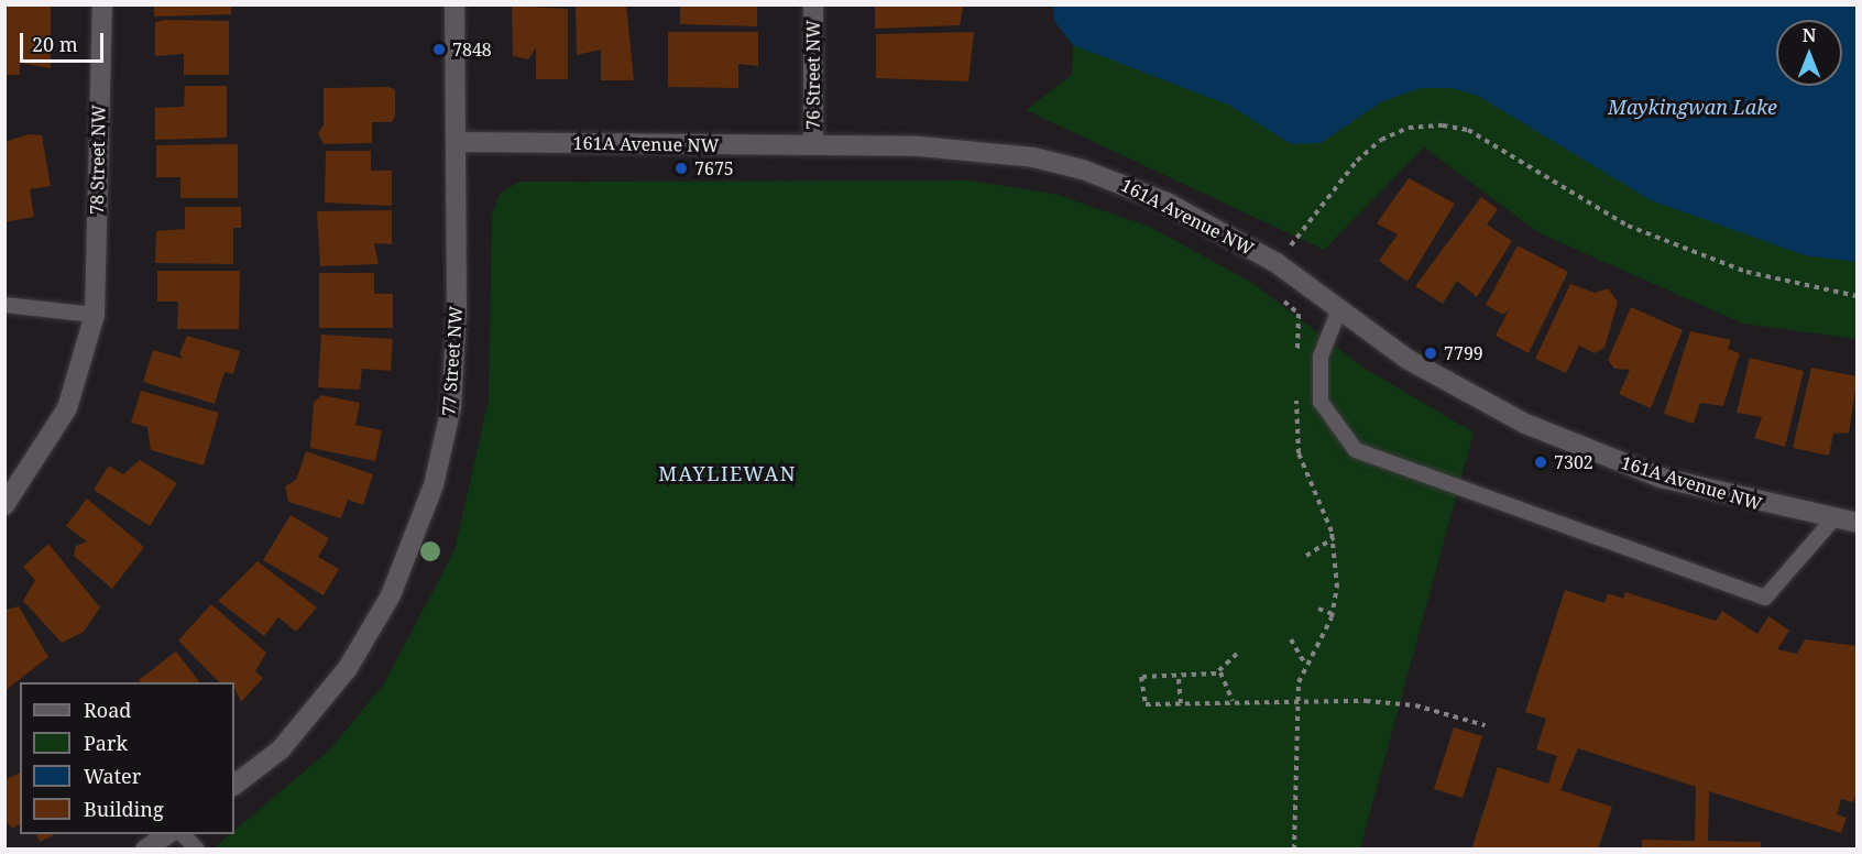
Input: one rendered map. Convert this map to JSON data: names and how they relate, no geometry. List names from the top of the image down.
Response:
{
  "streets": {
    "street": [
      "76 Street NW",
      "161A Avenue NW",
      "78 Street NW",
      "77 Street NW"
    ]
  },
  "crossings": [
    ["76 Street NW", "161A Avenue NW"],
    ["161A Avenue NW", "77 Street NW"]
  ],
  "districts": ["MAYLIEWAN"],
  "water": ["Maykingwan Lake"],
  "places": [
    "7848",
    "7675",
    "7799",
    "7302"
  ],
  "legend": [
    "Road",
    "Park",
    "Water",
    "Building"
  ],
  "scale_bar": "20 m",
  "north": "top"
}
